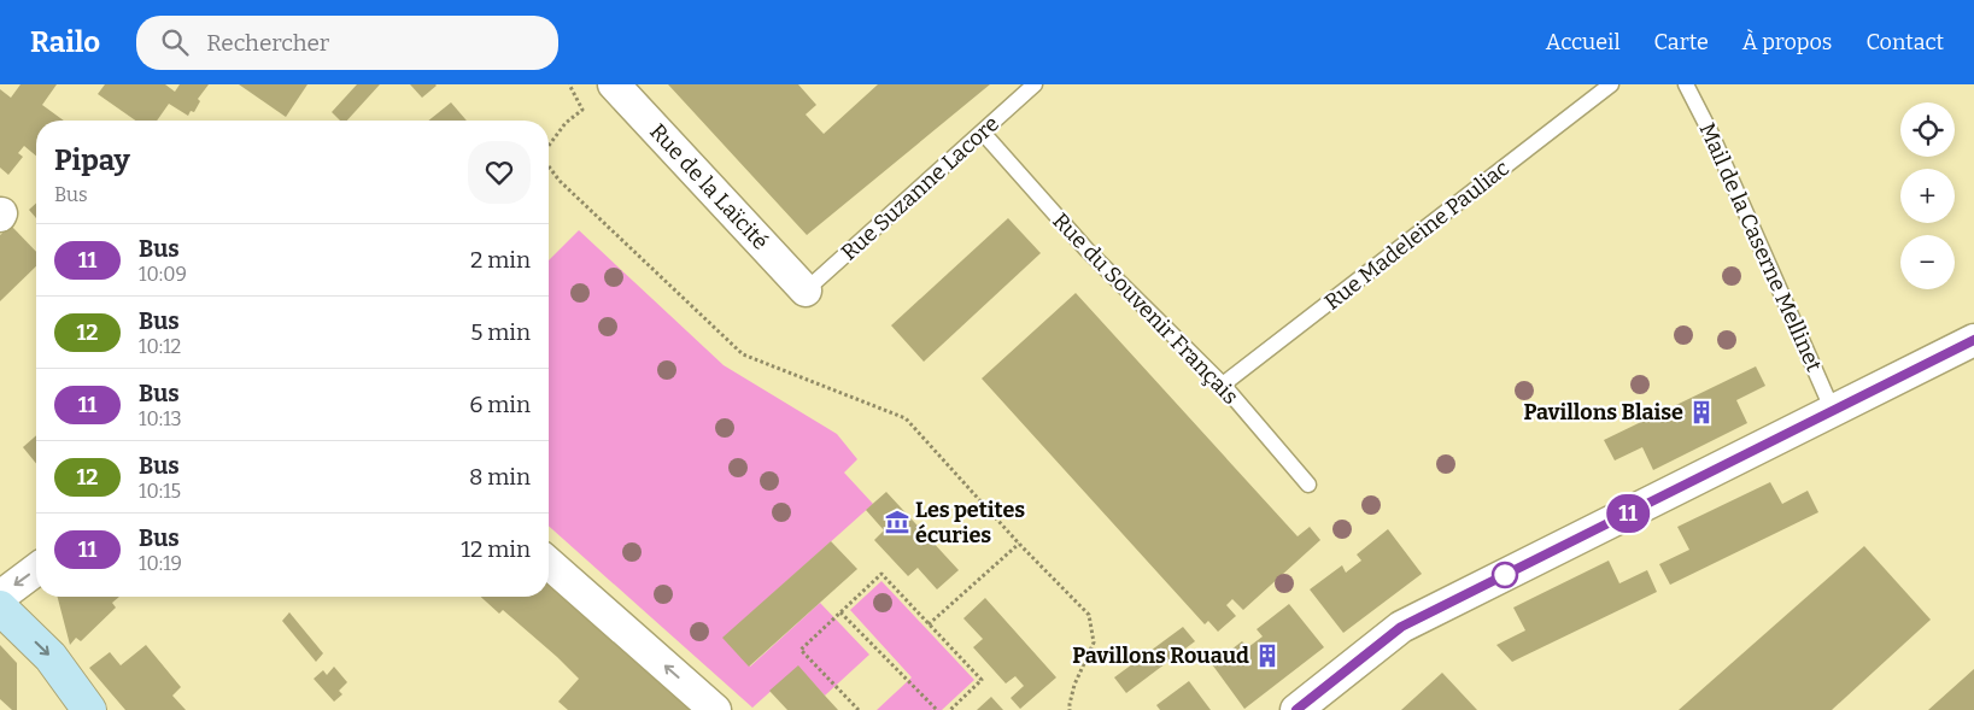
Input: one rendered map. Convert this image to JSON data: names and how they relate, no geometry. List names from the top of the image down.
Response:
{
  "streets": {
    "street": ["Rue de la Laïcité"],
    "lane": [
      "Rue Suzanne Lacore",
      "Rue Madeleine Pauliac",
      "Mail de la Caserne Mellinet",
      "Rue du Souvenir Français"
    ]
  },
  "crossings": [
    ["Rue de la Laïcité", "Rue Suzanne Lacore"],
    ["Rue Suzanne Lacore", "Rue du Souvenir Français"],
    ["Rue Madeleine Pauliac", "Rue du Souvenir Français"]
  ],
  "places": {
    "building": ["Pavillons Blaise", "Pavillons Rouaud"],
    "museum": ["Les petites écuries"]
  },
  "lines": ["bus line 11"],
  "page": {
    "header": "Railo",
    "search": "Rechercher",
    "nav": [
      "Accueil",
      "Carte",
      "À propos",
      "Contact"
    ],
    "on_map": "11",
    "map_buttons": ["+", "−"],
    "heading": ["Pipay", "Bus"],
    "list": [
      {
        "mark": "11",
        "name": "Bus",
        "note": "10:09",
        "value": "2 min"
      },
      {
        "mark": "12",
        "name": "Bus",
        "note": "10:12",
        "value": "5 min"
      },
      {
        "mark": "11",
        "name": "Bus",
        "note": "10:13",
        "value": "6 min"
      },
      {
        "mark": "12",
        "name": "Bus",
        "note": "10:15",
        "value": "8 min"
      },
      {
        "mark": "11",
        "name": "Bus",
        "note": "10:19",
        "value": "12 min"
      }
    ]
  }
}
